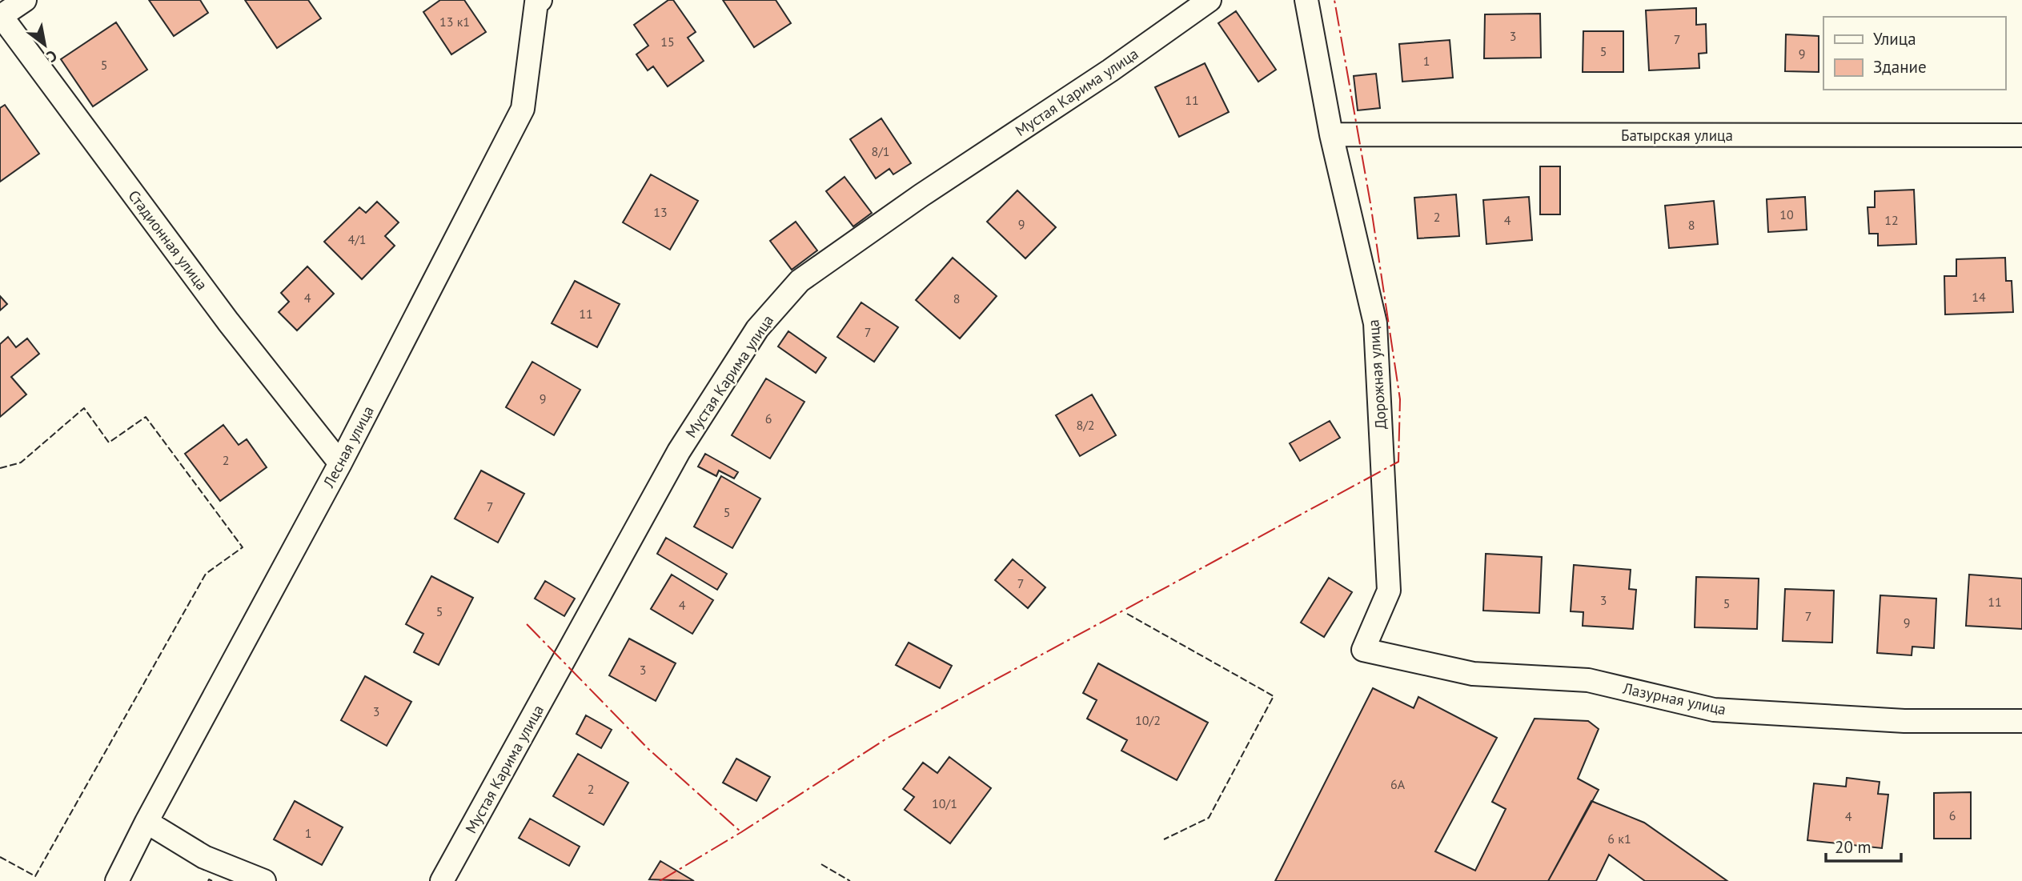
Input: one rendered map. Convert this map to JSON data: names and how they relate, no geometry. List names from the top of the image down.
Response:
{
  "streets": {
    "street": [
      "Мустая Карима улица",
      "Батырская улица",
      "Стадионная улица",
      "Дорожная улица",
      "Лесная улица",
      "Лазурная улица"
    ]
  },
  "crossings": [
    ["Батырская улица", "Дорожная улица"],
    ["Стадионная улица", "Лесная улица"],
    ["Дорожная улица", "Лазурная улица"]
  ],
  "house_numbers": [
    "13 к1",
    "3",
    "7",
    "15",
    "5",
    "9",
    "1",
    "5",
    "11",
    "8/1",
    "13",
    "10",
    "2",
    "4",
    "12",
    "9",
    "8",
    "4/1",
    "14",
    "4",
    "8",
    "11",
    "7",
    "9",
    "6",
    "8/2",
    "2",
    "7",
    "5",
    "7",
    "3",
    "11",
    "5",
    "4",
    "5",
    "7",
    "9",
    "3",
    "3",
    "10/2",
    "6А",
    "2",
    "10/1",
    "6",
    "4",
    "1",
    "6 к1"
  ],
  "legend": ["Улица", "Здание"],
  "scale_bar": "20 m",
  "north": "bottom right"
}
